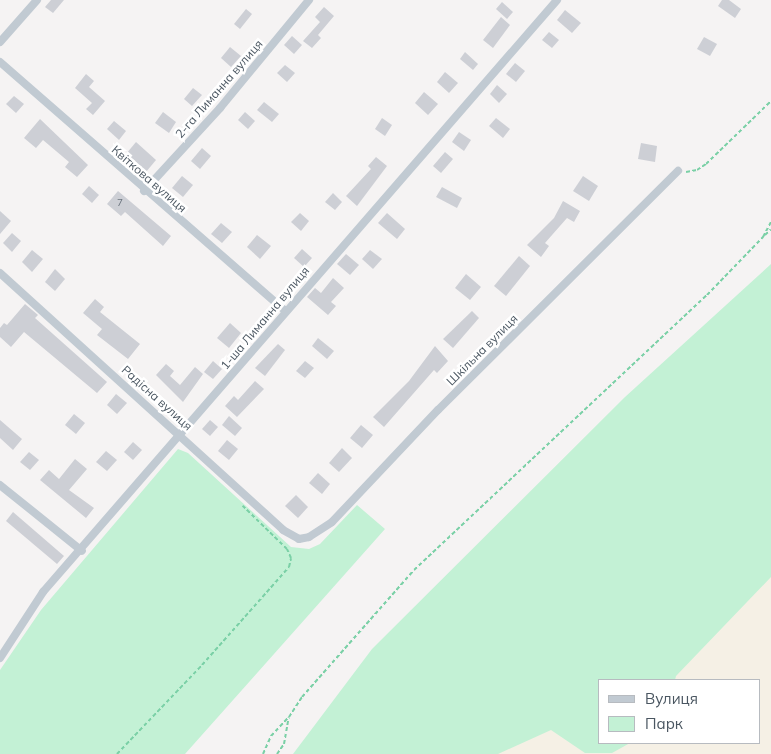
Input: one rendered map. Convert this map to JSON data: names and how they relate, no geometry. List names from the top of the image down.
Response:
{
  "streets": {
    "street": [
      "2-га Лиманна вулиця",
      "Квіткова вулиця",
      "1-ша Лиманна вулиця",
      "Шкільна вулиця",
      "Радісна вулиця"
    ]
  },
  "crossings": [
    ["2-га Лиманна вулиця", "Квіткова вулиця"],
    ["Квіткова вулиця", "1-ша Лиманна вулиця"],
    ["1-ша Лиманна вулиця", "Радісна вулиця"],
    ["Шкільна вулиця", "Радісна вулиця"]
  ],
  "house_numbers": ["7"],
  "legend": ["Вулиця", "Парк"]
}
